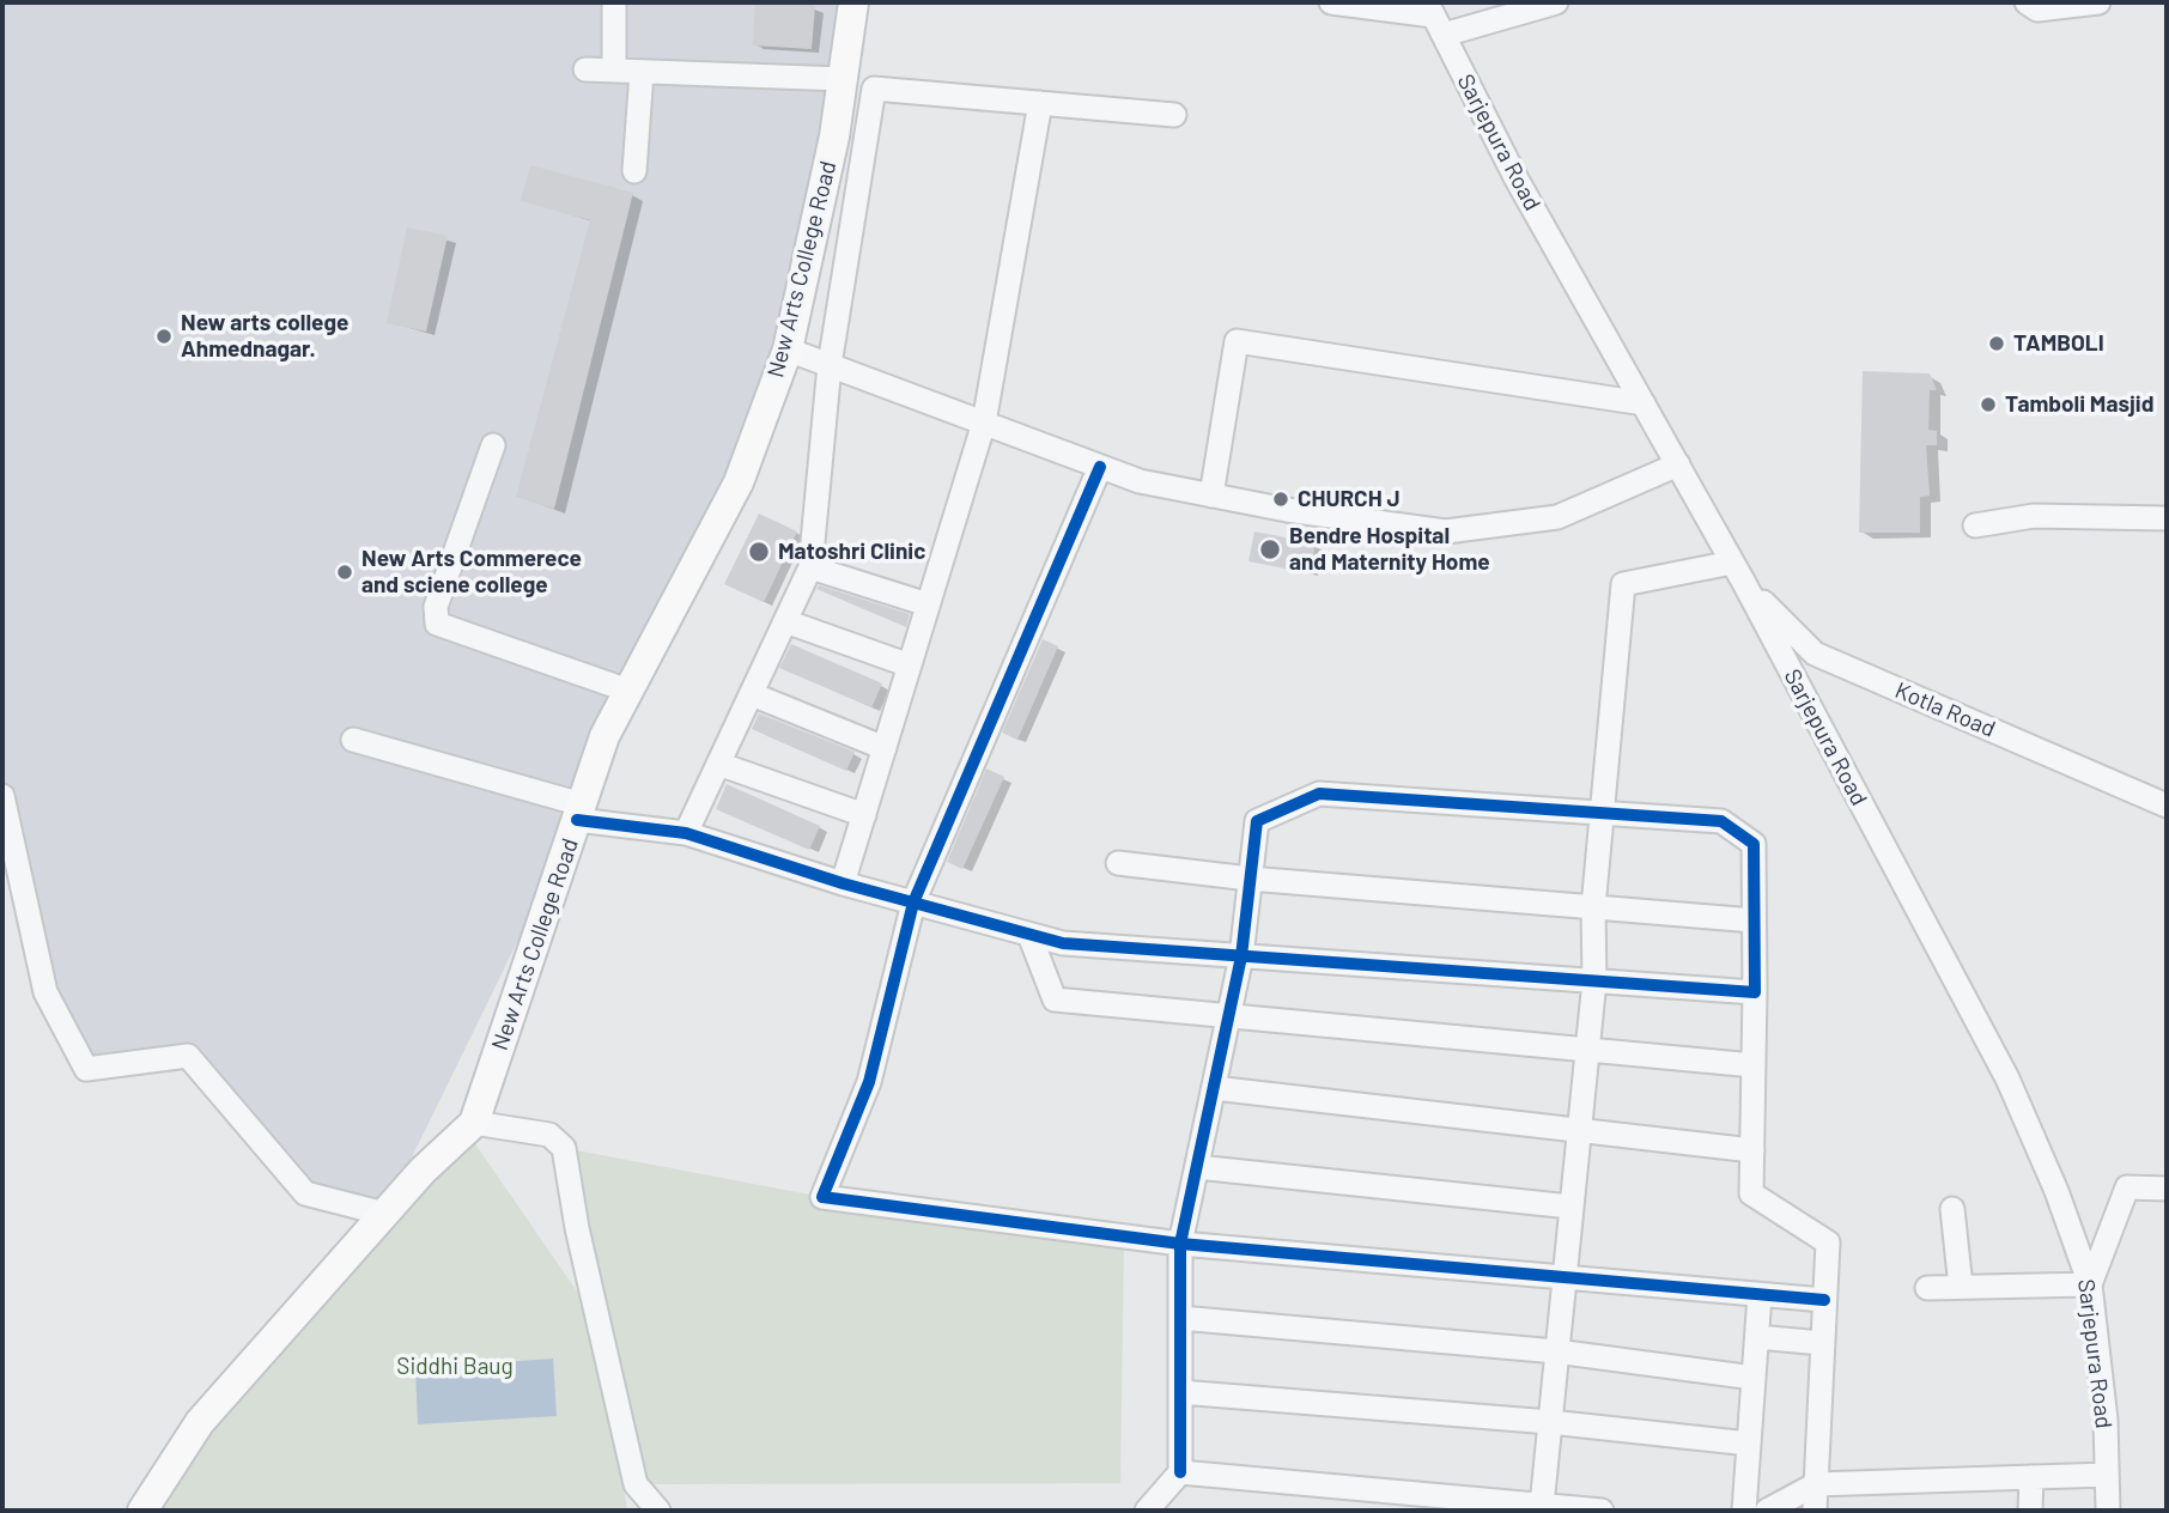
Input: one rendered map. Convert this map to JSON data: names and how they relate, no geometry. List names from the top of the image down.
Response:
{
  "streets": {
    "main road": ["New Arts College Road"],
    "street": ["Sarjepura Road", "Kotla Road"]
  },
  "crossings": [
    ["Sarjepura Road", "Kotla Road"]
  ],
  "parks": ["Siddhi Baug"],
  "places": [
    "New arts college Ahmednagar.",
    "TAMBOLI",
    "Tamboli Masjid",
    "CHURCH J",
    "Bendre Hospital and Maternity Home",
    "Matoshri Clinic",
    "New Arts Commerece and sciene college"
  ]
}
